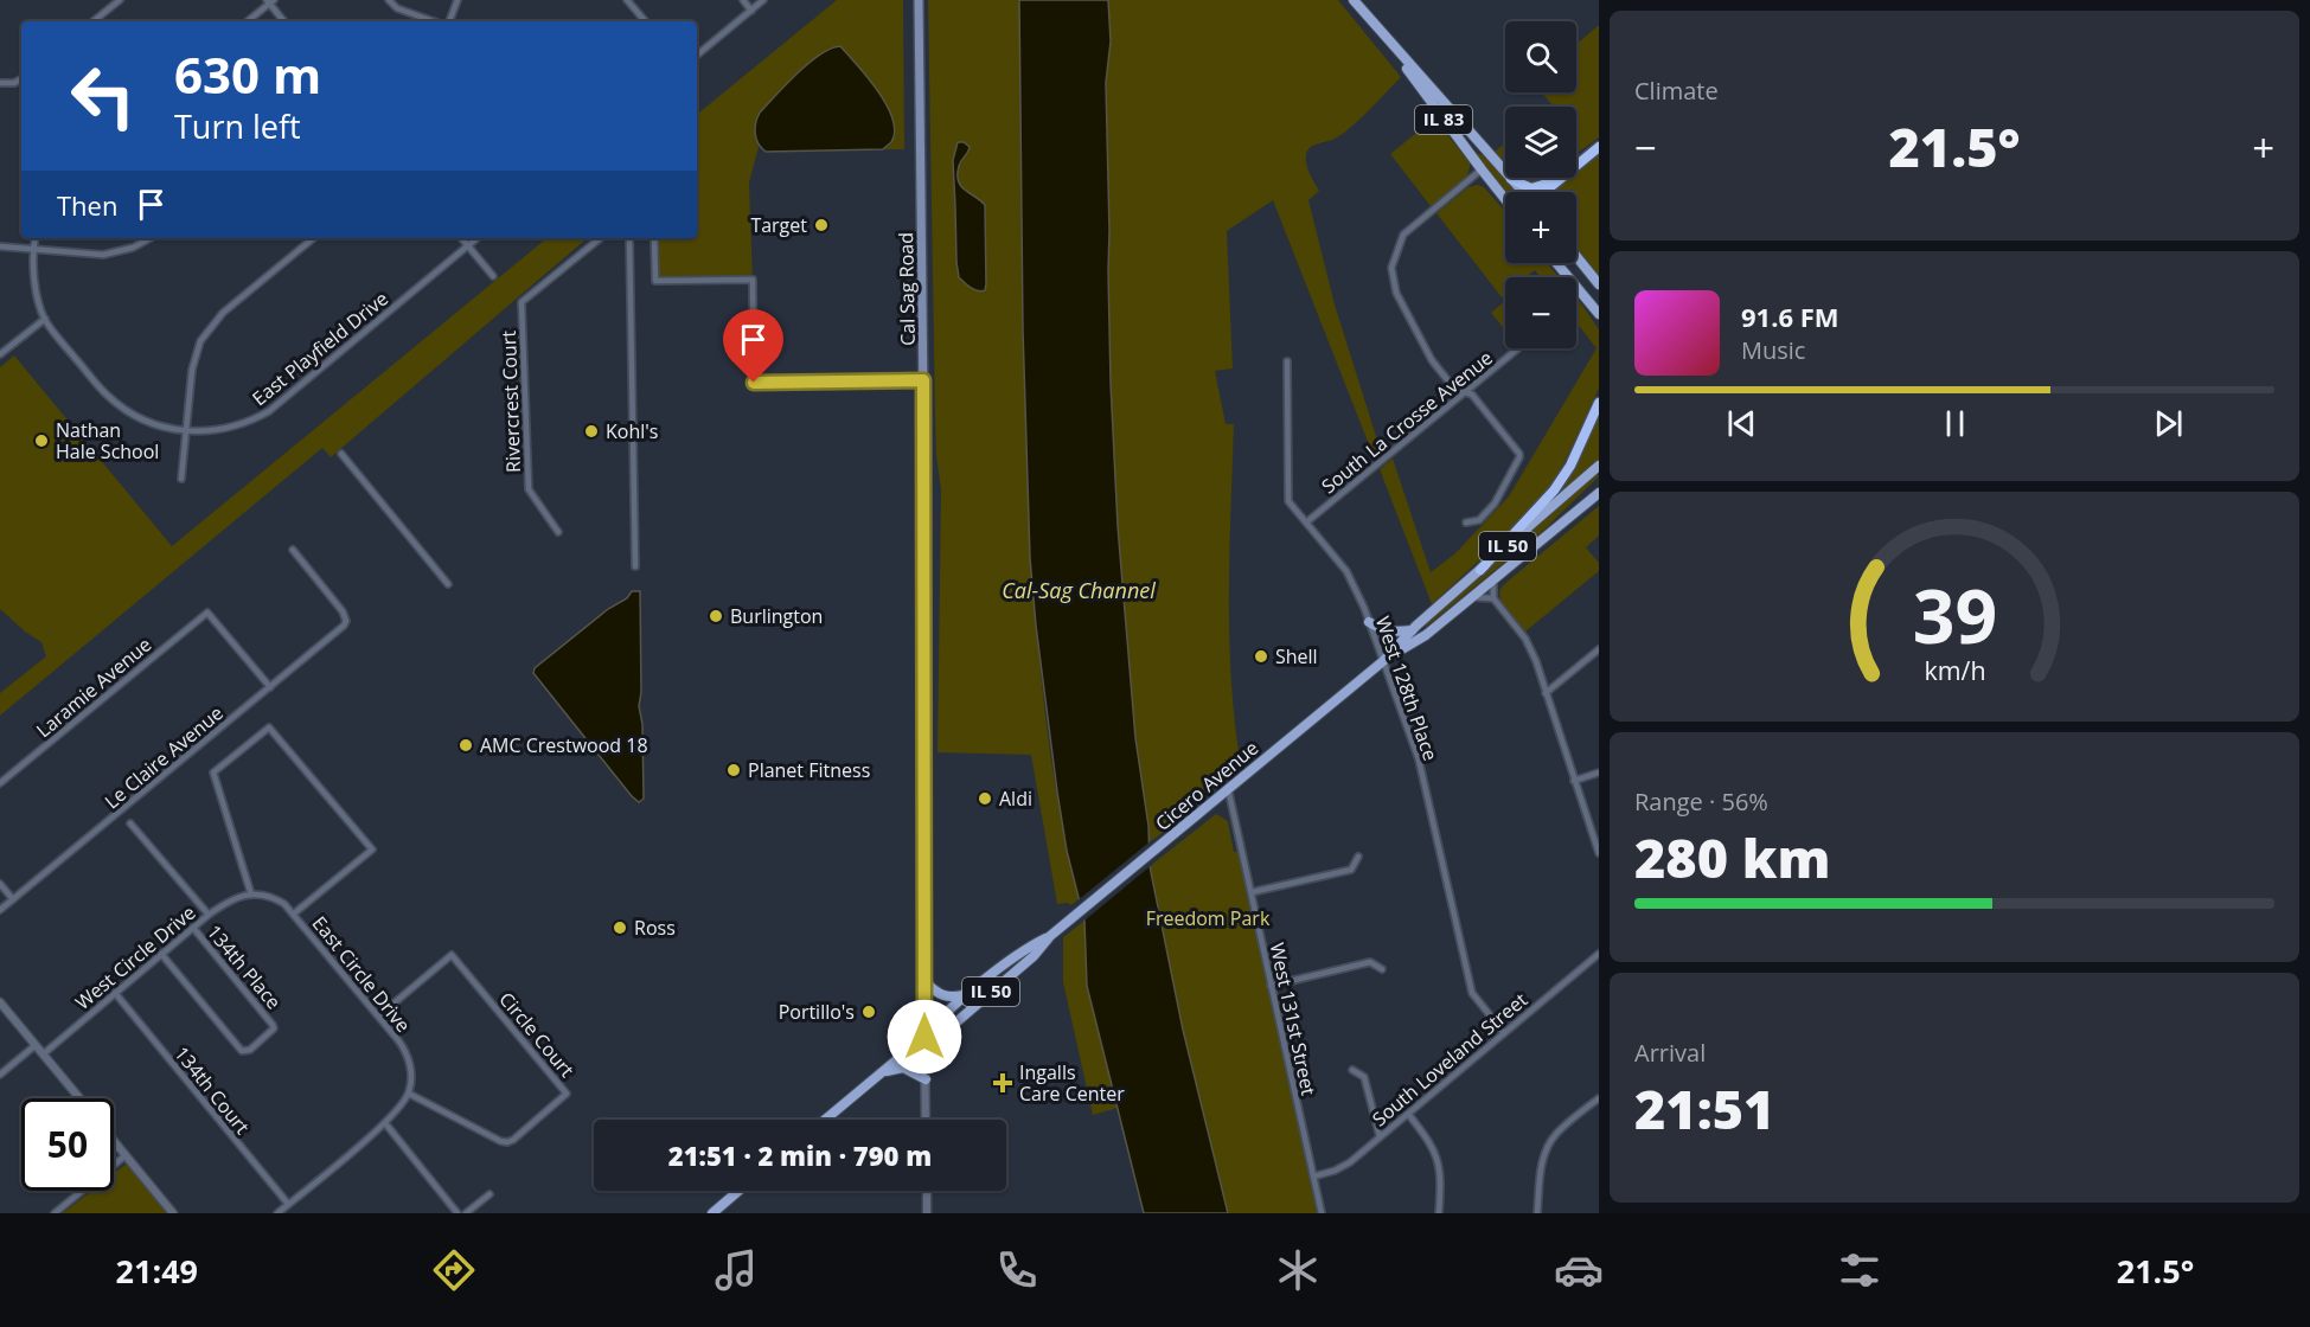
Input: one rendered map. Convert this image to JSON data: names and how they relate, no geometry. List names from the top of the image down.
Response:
{
  "streets": {
    "main road": [
      "IL 83",
      "Cal Sag Road",
      "IL 50",
      "Cicero Avenue"
    ],
    "street": [
      "East Playfield Drive",
      "Rivercrest Court",
      "South La Crosse Avenue",
      "Laramie Avenue",
      "West 128th Place",
      "Le Claire Avenue",
      "West Circle Drive",
      "134th Place",
      "East Circle Drive",
      "West 131st Street",
      "Circle Court",
      "South Loveland Street",
      "134th Court"
    ]
  },
  "crossings": [
    ["Cal Sag Road", "Cicero Avenue"],
    ["South La Crosse Avenue", "West 128th Place"],
    ["Laramie Avenue", "Le Claire Avenue"],
    ["West 128th Place", "Cicero Avenue"],
    ["West 128th Place", "South Loveland Street"],
    ["Cicero Avenue", "West 131st Street"],
    ["West Circle Drive", "134th Place"],
    ["West Circle Drive", "East Circle Drive"],
    ["West Circle Drive", "134th Court"],
    ["East Circle Drive", "Circle Court"],
    ["West 131st Street", "South Loveland Street"]
  ],
  "water": ["Cal-Sag Channel"],
  "parks": ["Freedom Park"],
  "places": {
    "other": [
      "Target",
      "Kohl's",
      "Nathan Hale School",
      "Burlington",
      "Shell",
      "AMC Crestwood 18",
      "Planet Fitness",
      "Aldi",
      "Ross",
      "Portillo's"
    ],
    "health": ["Ingalls Care Center"]
  },
  "page": {
    "tile": [
      "Climate",
      ["Range · 56%", "280 km"],
      ["Arrival", "21:51"]
    ],
    "map_buttons": ["+", "−"],
    "turn": ["630 m", "Turn left"],
    "heat": ["−", "21.5°", "+"],
    "then": "Then",
    "song": ["91.6 FM", "Music"],
    "limit": "50",
    "trip": "21:51 · 2 min · 790 m",
    "tabs": ["21:49", "21.5°"],
    "gauge": ["39", "km/h"]
  }
}
